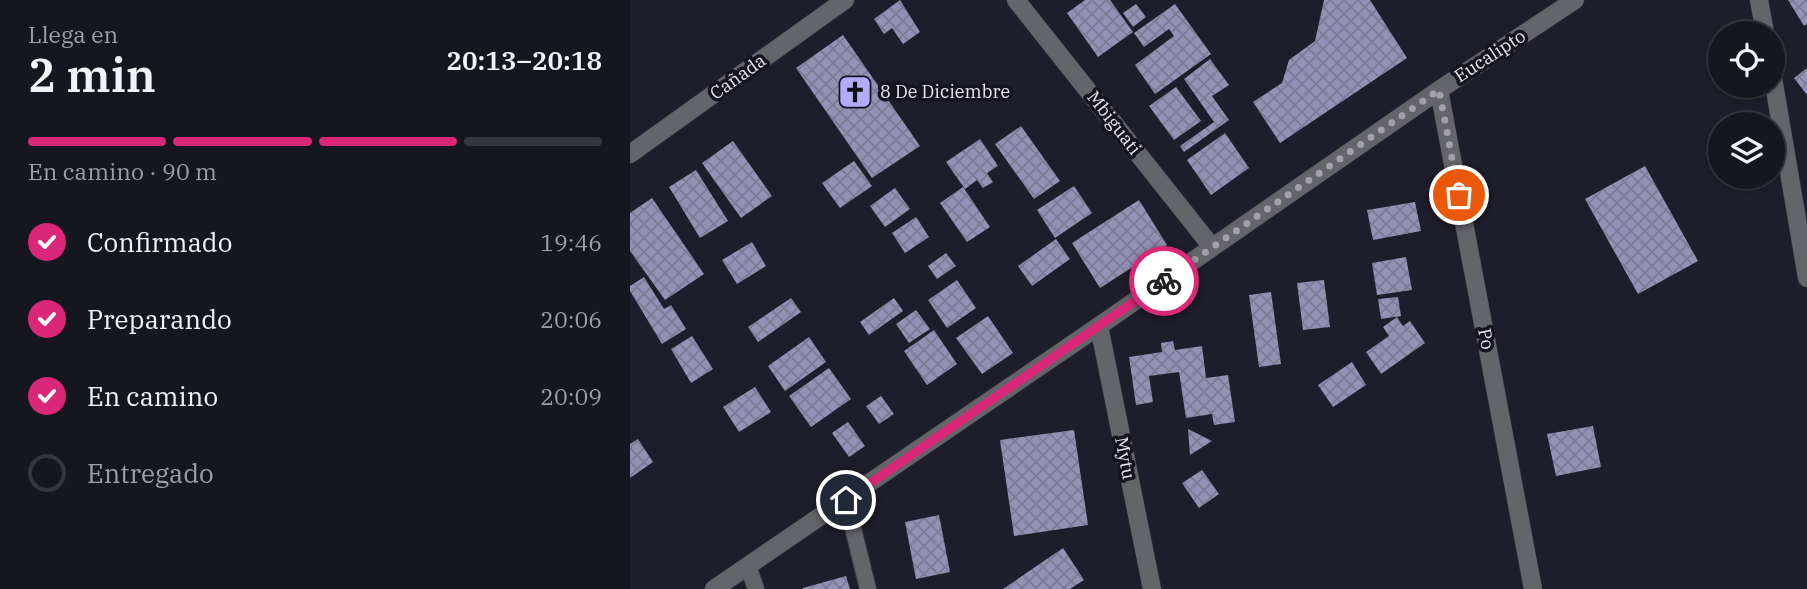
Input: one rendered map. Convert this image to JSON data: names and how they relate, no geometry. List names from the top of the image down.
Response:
{
  "streets": {
    "street": [
      "Eucalipto",
      "Cañada",
      "Mbiguati",
      "Po",
      "Mytu"
    ]
  },
  "crossings": [
    ["Eucalipto", "Mbiguati"],
    ["Eucalipto", "Po"],
    ["Eucalipto", "Mytu"]
  ],
  "places": {
    "church": ["8 De Diciembre"]
  },
  "page": {
    "heading": ["2 min", "Llega en", "20:13–20:18"],
    "bar": "En camino · 90 m",
    "list": [
      ["Confirmado", "19:46"],
      ["Preparando", "20:06"],
      ["En camino", "20:09"],
      "Entregado"
    ]
  }
}
